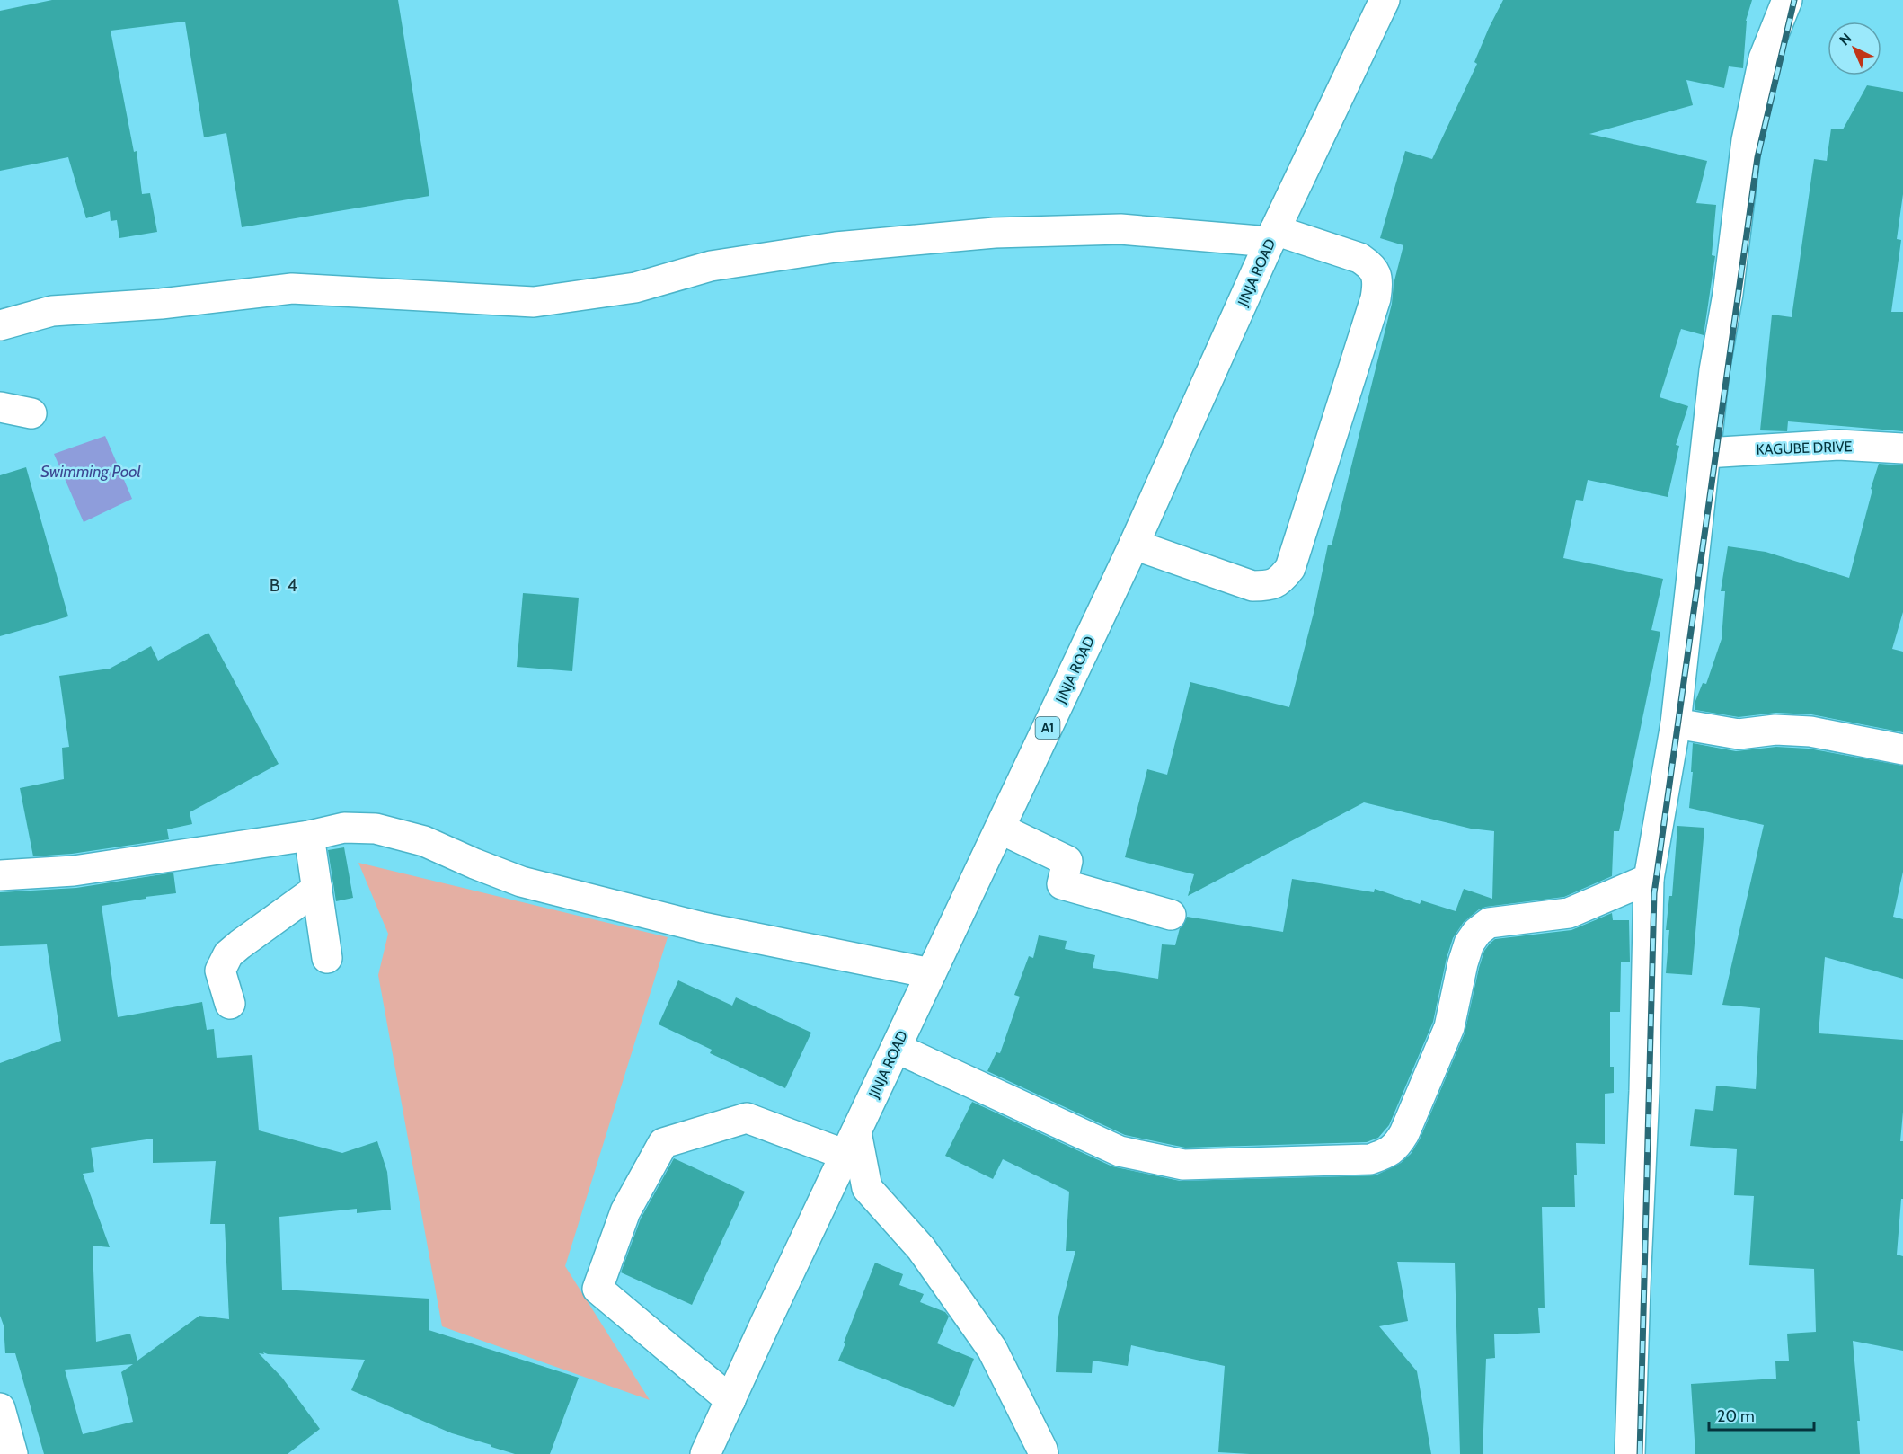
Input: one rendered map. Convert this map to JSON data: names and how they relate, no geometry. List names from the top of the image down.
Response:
{
  "streets": {
    "main road": ["JINJA ROAD", "KAGUBE DRIVE", "A1"]
  },
  "districts": ["B 4"],
  "water": ["Swimming Pool"],
  "scale_bar": "20 m",
  "north": "top left"
}
